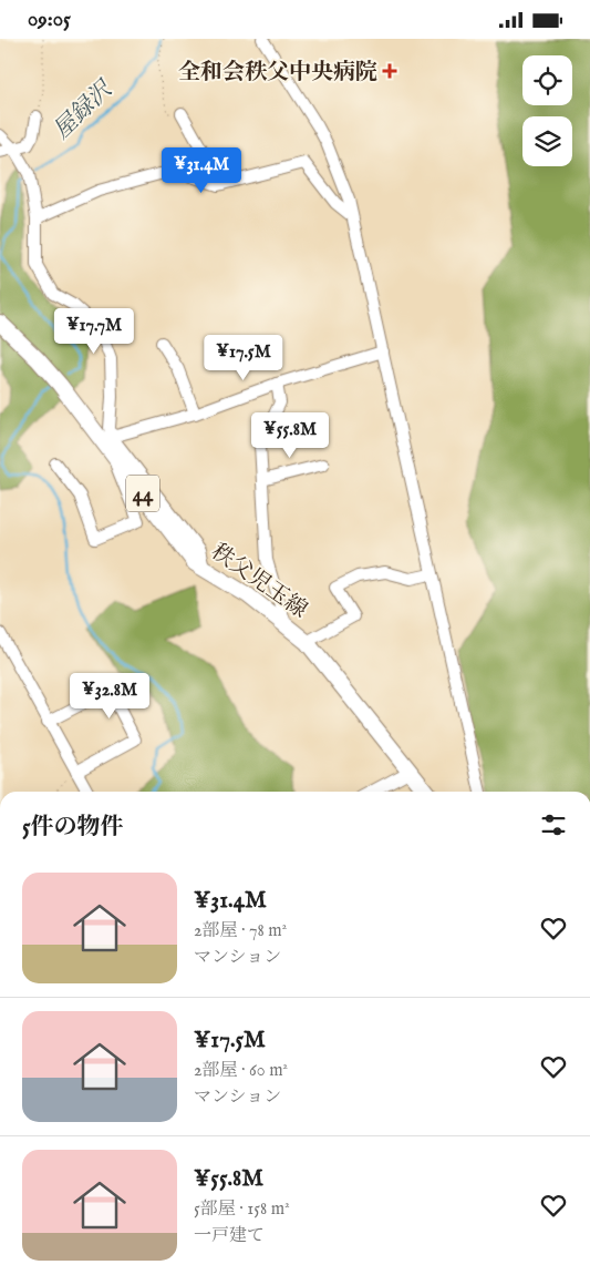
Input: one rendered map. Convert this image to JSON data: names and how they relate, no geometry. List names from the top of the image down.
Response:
{
  "streets": {
    "main road": ["44", "秩父児玉線"]
  },
  "water": ["屋録沢"],
  "places": {
    "health": ["全和会秩父中央病院"]
  },
  "page": {
    "status": "09:05",
    "price": [
      "¥31.4M",
      "¥17.7M",
      "¥17.5M",
      "¥55.8M",
      "¥32.8M"
    ],
    "heading": "5件の物件",
    "list": [
      {
        "name": "¥31.4M",
        "note": "2部屋 · 78 m² · マンション"
      },
      {
        "name": "¥17.5M",
        "note": "2部屋 · 60 m² · マンション"
      },
      {
        "name": "¥55.8M",
        "note": "5部屋 · 158 m² · 一戸建て"
      }
    ]
  }
}
